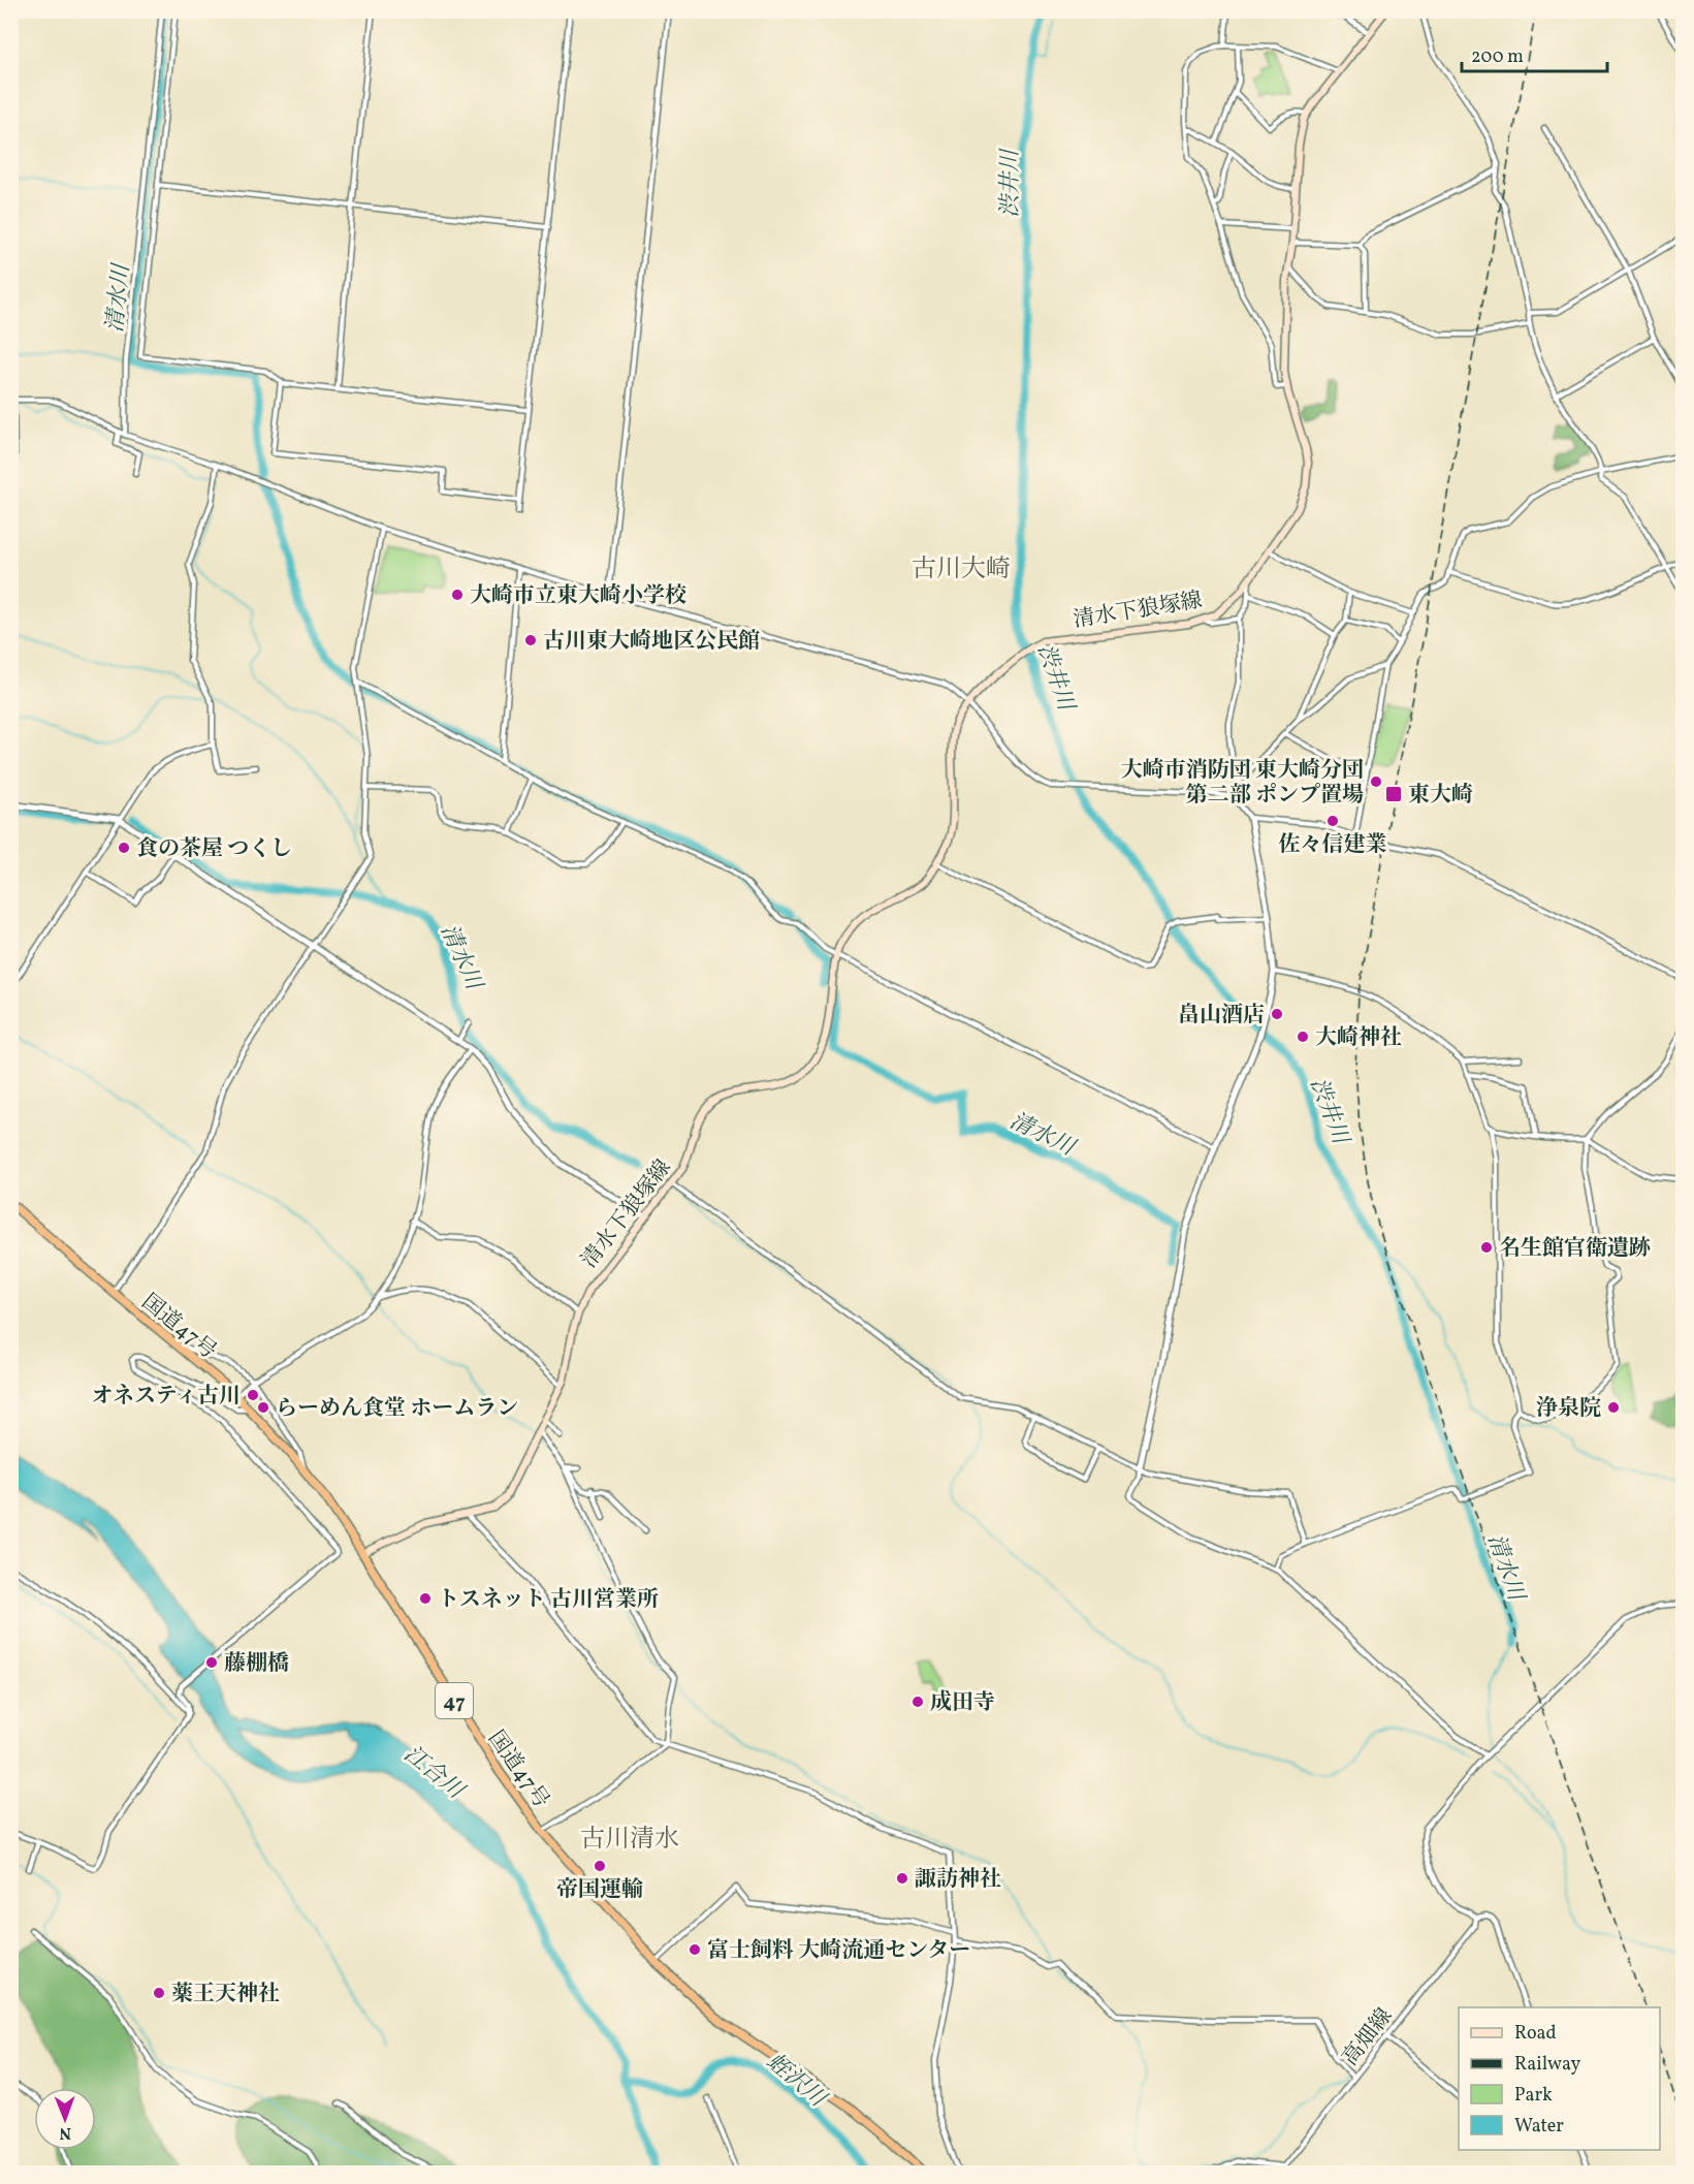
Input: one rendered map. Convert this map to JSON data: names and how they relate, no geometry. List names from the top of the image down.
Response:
{
  "streets": {
    "highway": ["国道47号", "47"],
    "main road": ["清水下狼塚線"],
    "street": ["高畑線"]
  },
  "crossings": [
    ["清水下狼塚線", "国道47号"]
  ],
  "districts": ["古川大崎", "古川清水"],
  "water": [
    "渋井川",
    "清水川",
    "江合川",
    "蛭沢川"
  ],
  "places": {
    "other": [
      "大崎市立東大崎小学校",
      "古川東大崎地区公民館",
      "大崎市消防団 東大崎分団 第二部 ポンプ置場",
      "佐々信建業",
      "食の茶屋 つくし",
      "畠山酒店",
      "大崎神社",
      "名生館官衛遺跡",
      "オネスティ古川",
      "らーめん食堂 ホームラン",
      "浄泉院",
      "トスネット 古川営業所",
      "藤棚橋",
      "成田寺",
      "帝国運輸",
      "諏訪神社",
      "富士飼料 大崎流通センター",
      "薬王天神社"
    ],
    "transit": ["東大崎"]
  },
  "legend": [
    "Road",
    "Railway",
    "Park",
    "Water"
  ],
  "scale_bar": "200 m",
  "north": "bottom"
}
